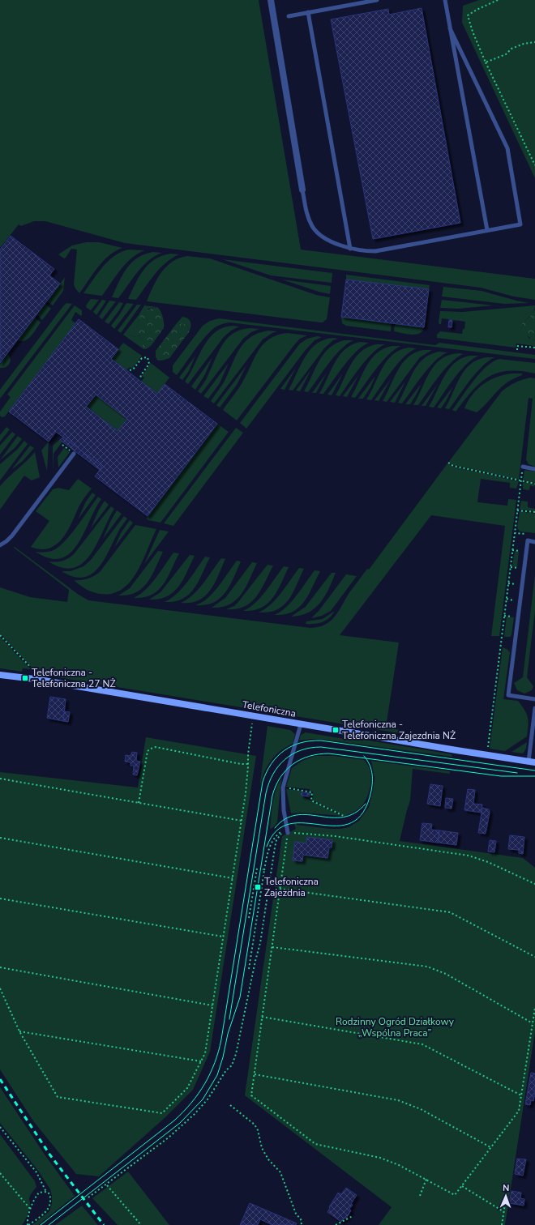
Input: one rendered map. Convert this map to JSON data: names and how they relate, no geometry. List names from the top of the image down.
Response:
{
  "streets": {
    "street": ["Telefoniczna"]
  },
  "parks": ["Rodzinny Ogród Działkowy „Wspólna Praca”"],
  "places": {
    "transit": ["Telefoniczna - Telefoniczna 27 NŻ", "Telefoniczna - Telefoniczna Zajezdnia NŻ", "Telefoniczna Zajezdnia"]
  },
  "north": "top"
}
